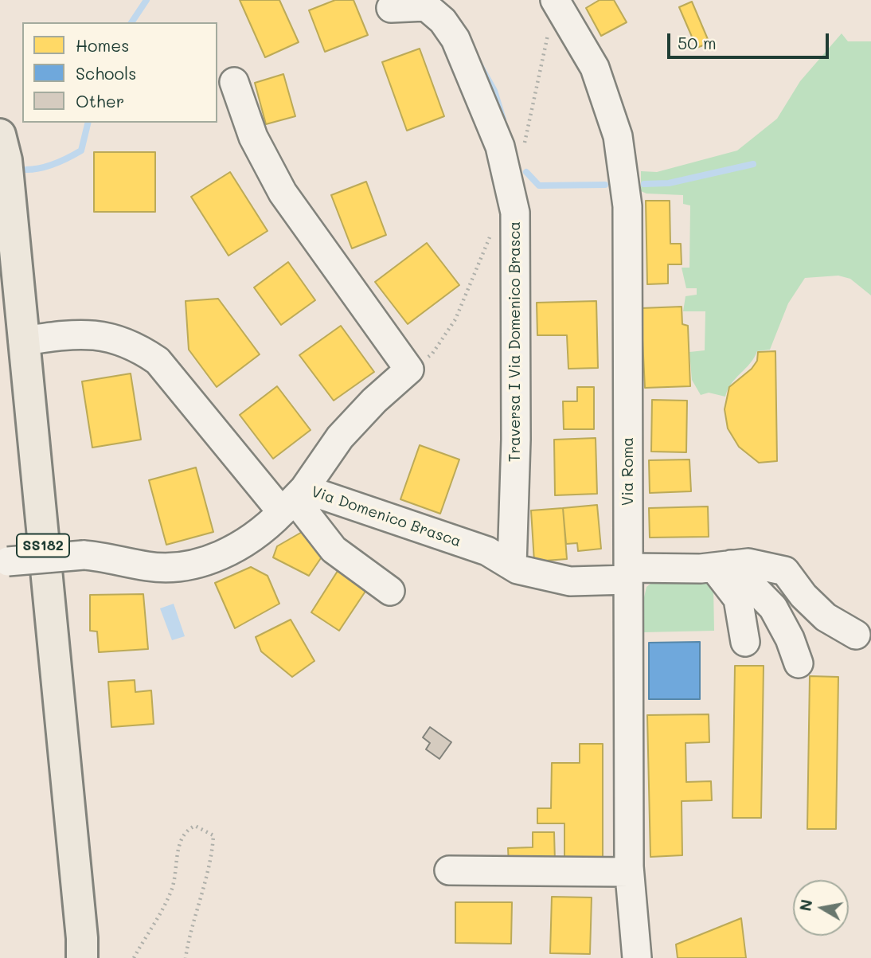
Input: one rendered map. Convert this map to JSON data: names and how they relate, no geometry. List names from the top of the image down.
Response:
{
  "streets": {
    "main road": ["SS182"],
    "street": ["Traversa I Via Domenico Brasca", "Via Roma", "Via Domenico Brasca"]
  },
  "crossings": [
    ["Traversa I Via Domenico Brasca", "Via Domenico Brasca"],
    ["Via Roma", "Via Domenico Brasca"]
  ],
  "legend": ["Homes", "Schools", "Other"],
  "scale_bar": "50 m",
  "north": "left"
}
